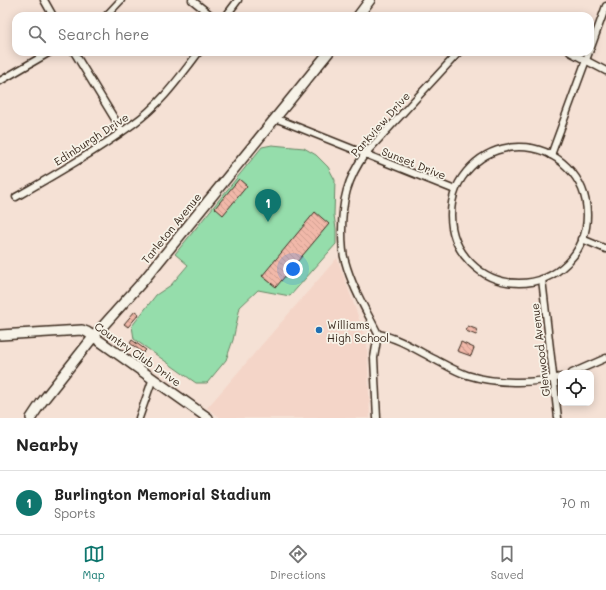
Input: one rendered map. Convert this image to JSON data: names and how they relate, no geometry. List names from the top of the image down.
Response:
{
  "streets": {
    "street": [
      "Parkview Drive",
      "Edinburgh Drive",
      "Sunset Drive",
      "Tarleton Avenue",
      "Glenwood Avenue",
      "Country Club Drive"
    ]
  },
  "crossings": [
    ["Parkview Drive", "Sunset Drive"],
    ["Sunset Drive", "Tarleton Avenue"],
    ["Sunset Drive", "Glenwood Avenue"],
    ["Tarleton Avenue", "Country Club Drive"]
  ],
  "places": ["Williams High School"],
  "page": {
    "search": "Search here",
    "pins": "1",
    "heading": "Nearby",
    "list": [
      {
        "mark": "1",
        "name": "Burlington Memorial Stadium",
        "note": "Sports",
        "value": "70 m"
      }
    ],
    "nav": ["Map", "Directions", "Saved"]
  }
}
